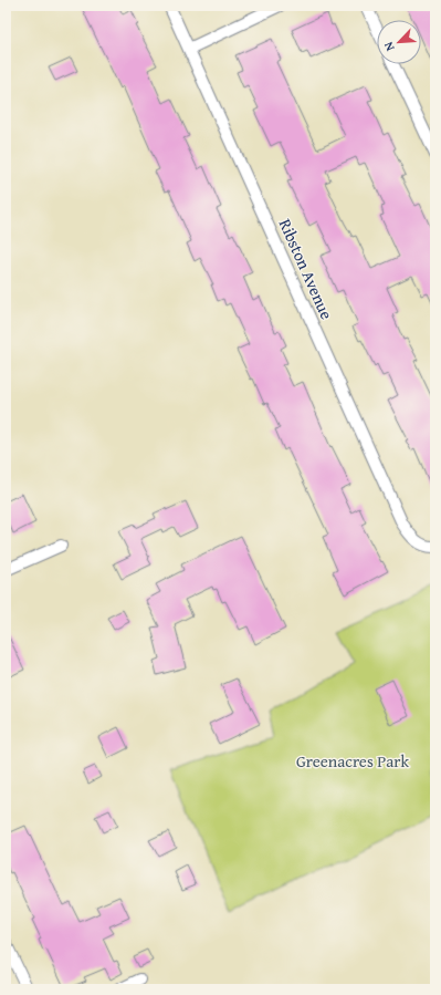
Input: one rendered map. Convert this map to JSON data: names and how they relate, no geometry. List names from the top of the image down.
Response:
{
  "streets": {
    "street": ["Ribston Avenue"]
  },
  "parks": ["Greenacres Park"],
  "north": "bottom left"
}
